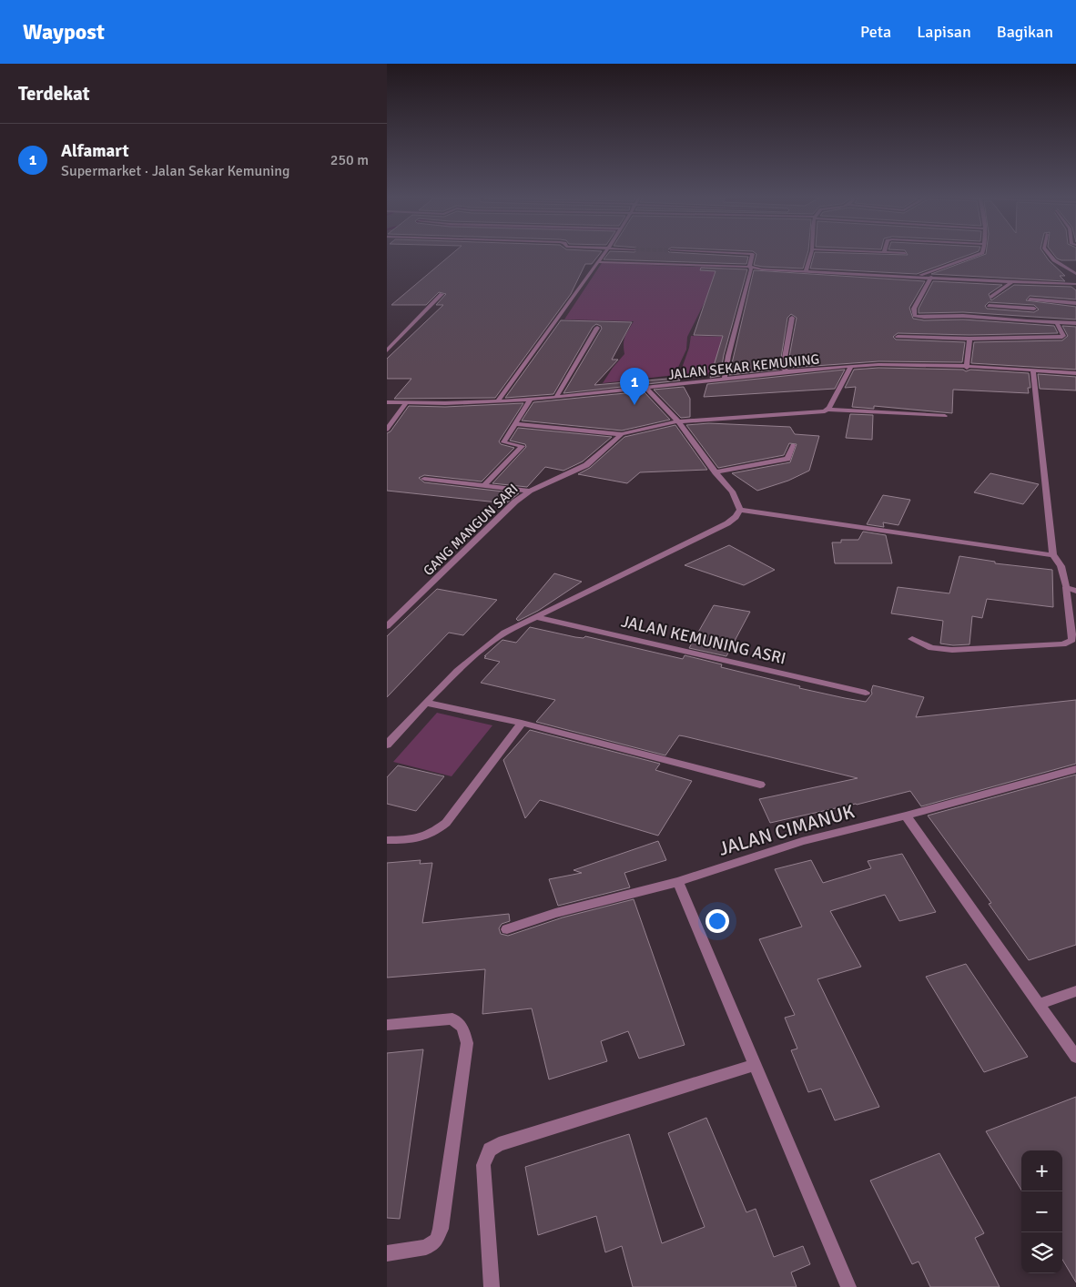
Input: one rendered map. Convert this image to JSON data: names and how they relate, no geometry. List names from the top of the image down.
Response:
{
  "streets": {
    "street": [
      "JALAN SEKAR KEMUNING",
      "GANG MANGUN SARI",
      "JALAN KEMUNING ASRI",
      "JALAN CIMANUK"
    ]
  },
  "page": {
    "header": "Waypost",
    "nav": ["Peta", "Lapisan", "Bagikan"],
    "heading": "Terdekat",
    "list": [
      {
        "mark": "1",
        "name": "Alfamart",
        "note": "Supermarket · Jalan Sekar Kemuning",
        "value": "250 m"
      }
    ],
    "pins": "1",
    "map_buttons": ["+", "−"]
  }
}
